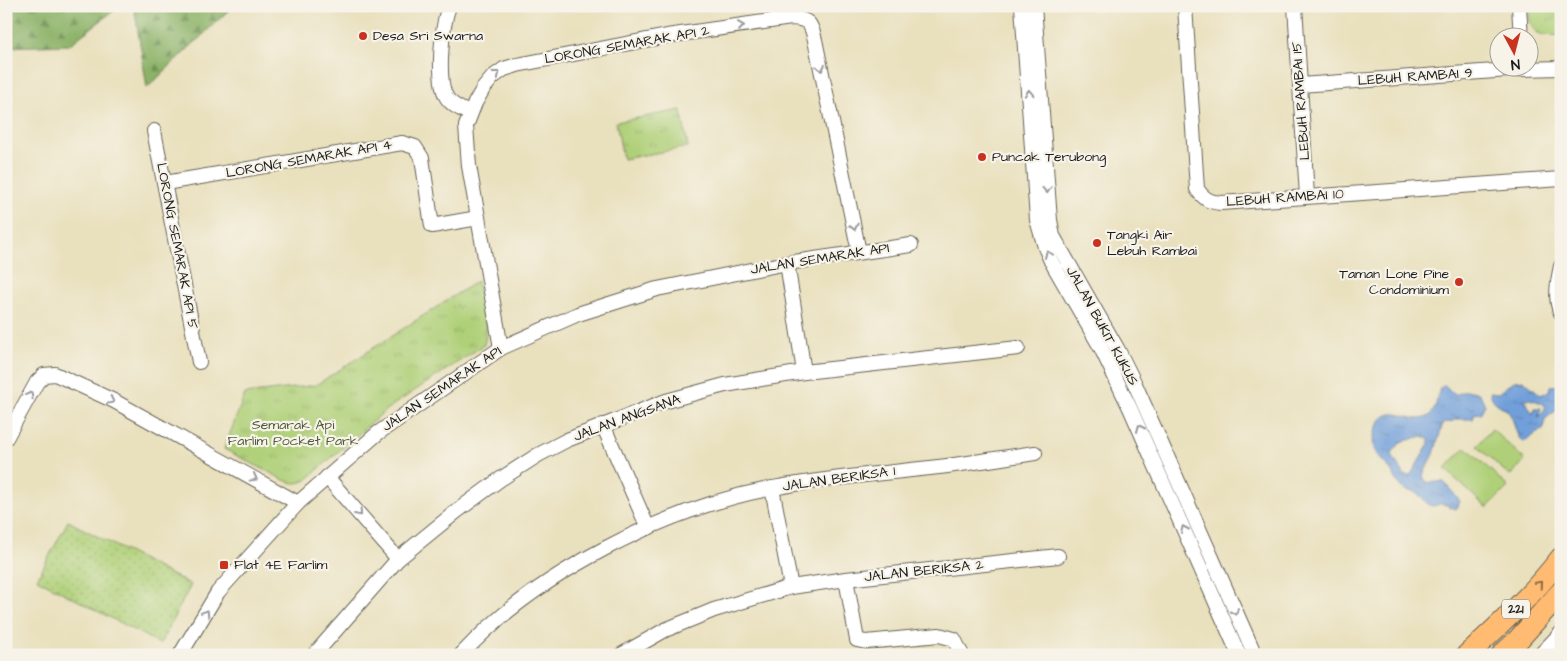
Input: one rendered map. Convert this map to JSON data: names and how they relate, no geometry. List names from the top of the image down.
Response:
{
  "streets": {
    "main road": ["221"],
    "street": [
      "LORONG SEMARAK API 2",
      "LEBUH RAMBAI 9",
      "LEBUH RAMBAI 15",
      "LORONG SEMARAK API 4",
      "LEBUH RAMBAI 10",
      "LORONG SEMARAK API 5",
      "JALAN SEMARAK API",
      "JALAN BUKIT KUKUS",
      "JALAN ANGSANA",
      "JALAN BERIKSA 1",
      "JALAN BERIKSA 2"
    ]
  },
  "crossings": [
    ["LORONG SEMARAK API 2", "LORONG SEMARAK API 4"],
    ["LORONG SEMARAK API 2", "JALAN SEMARAK API"],
    ["LEBUH RAMBAI 9", "LEBUH RAMBAI 15"],
    ["LEBUH RAMBAI 15", "LEBUH RAMBAI 10"],
    ["LORONG SEMARAK API 4", "LORONG SEMARAK API 5"]
  ],
  "parks": ["Semarak Api Farlim Pocket Park"],
  "places": {
    "other": [
      "Desa Sri Swarna",
      "Puncak Terubong",
      "Tangki Air Lebuh Rambai",
      "Taman Lone Pine Condominium"
    ],
    "transit": ["Flat 4E Farlim"]
  },
  "north": "bottom"
}
